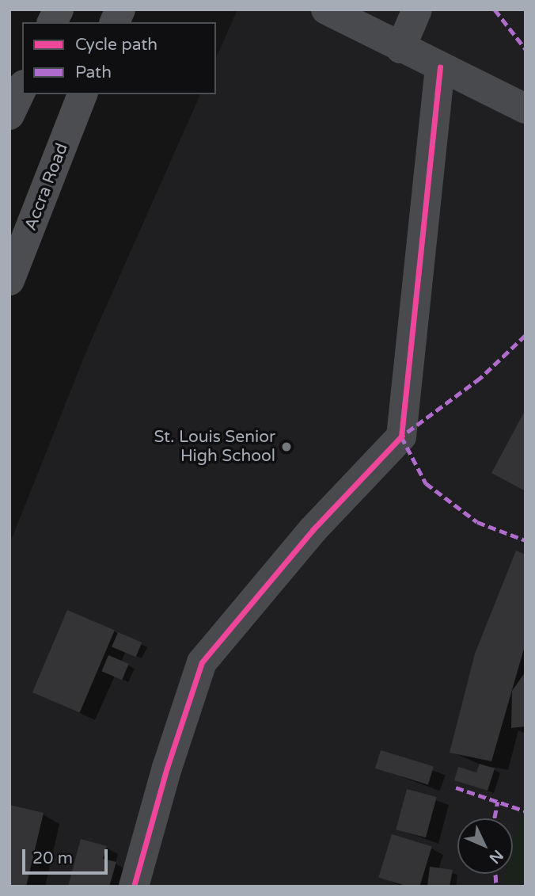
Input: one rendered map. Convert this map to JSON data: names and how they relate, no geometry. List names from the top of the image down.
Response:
{
  "streets": {
    "highway": ["Accra Road"]
  },
  "places": ["St. Louis Senior High School"],
  "legend": ["Cycle path", "Path"],
  "scale_bar": "20 m",
  "north": "bottom right"
}
